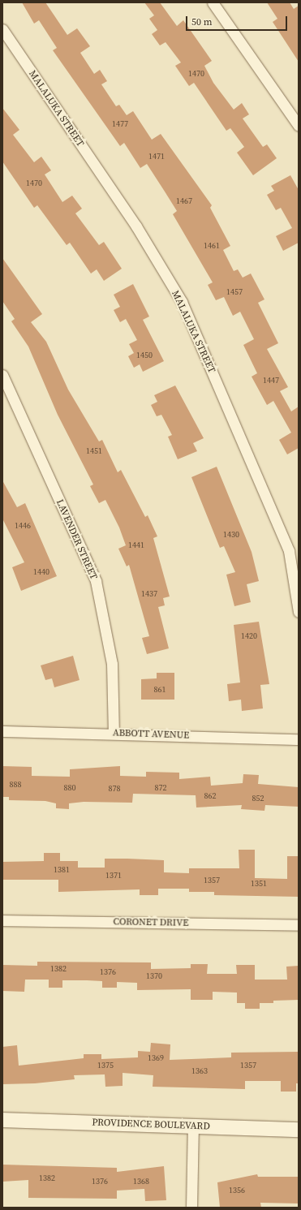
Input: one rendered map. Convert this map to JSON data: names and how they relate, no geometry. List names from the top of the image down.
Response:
{
  "streets": {
    "main road": ["PROVIDENCE BOULEVARD"],
    "street": [
      "MALALUKA STREET",
      "LAVENDER STREET",
      "ABBOTT AVENUE",
      "CORONET DRIVE"
    ]
  },
  "crossings": [
    ["LAVENDER STREET", "ABBOTT AVENUE"]
  ],
  "house_numbers": [
    "1470",
    "1477",
    "1471",
    "1470",
    "1467",
    "1461",
    "1457",
    "1450",
    "1447",
    "1451",
    "1446",
    "1430",
    "1441",
    "1440",
    "1437",
    "1420",
    "861",
    "888",
    "880",
    "872",
    "878",
    "862",
    "852",
    "1381",
    "1371",
    "1357",
    "1351",
    "1382",
    "1376",
    "1370",
    "1369",
    "1375",
    "1357",
    "1363",
    "1382",
    "1376",
    "1368",
    "1356"
  ],
  "scale_bar": "50 m"
}
